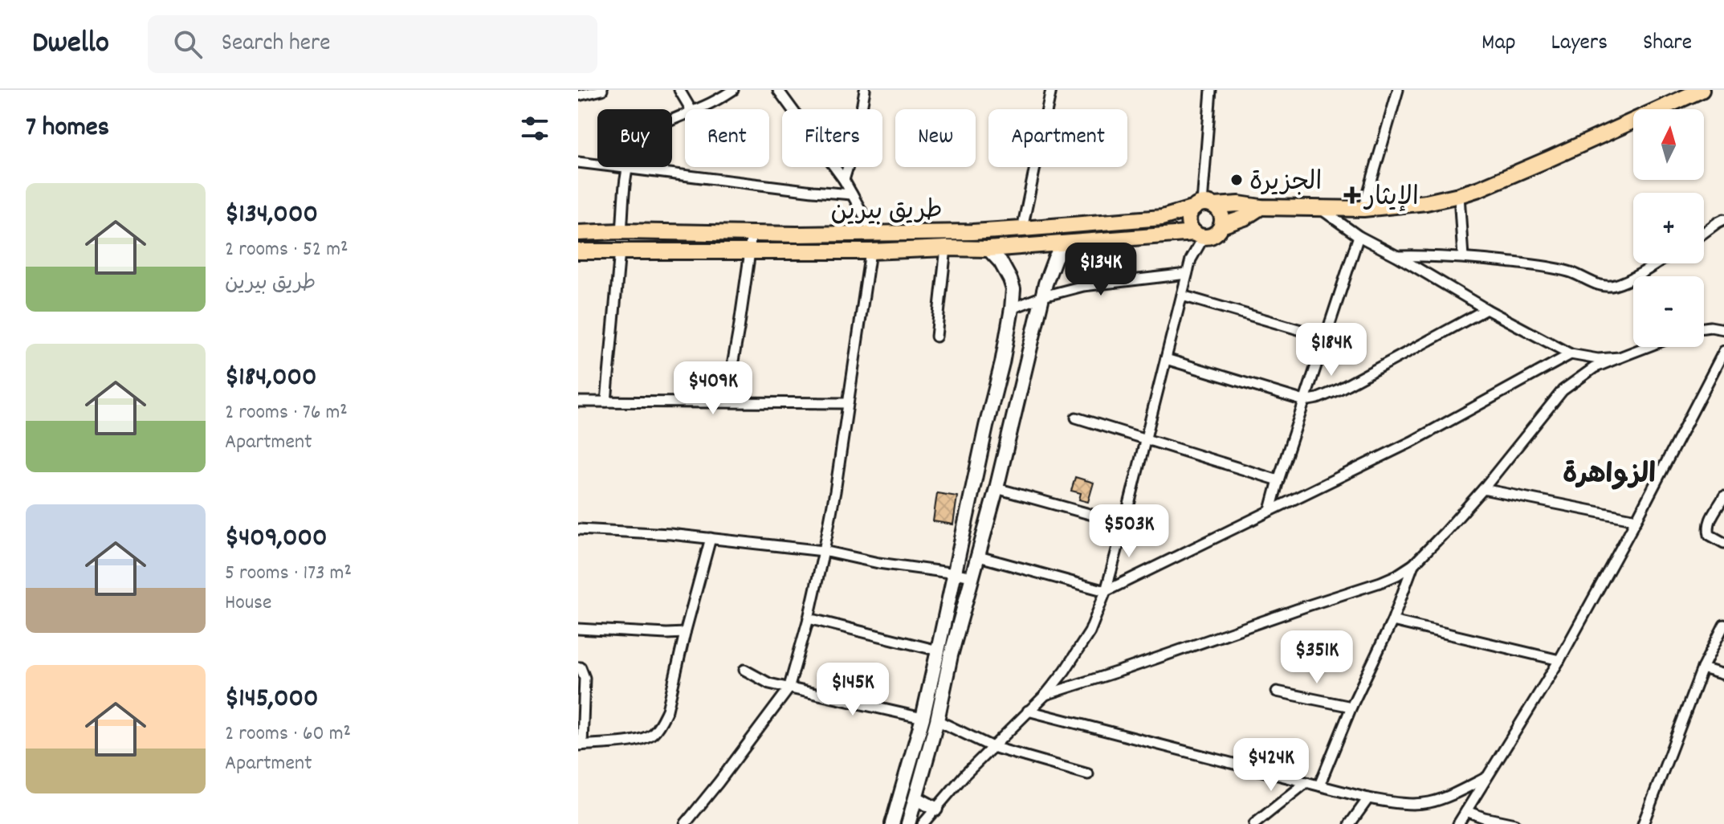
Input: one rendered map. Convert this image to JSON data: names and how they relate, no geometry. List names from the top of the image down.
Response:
{
  "streets": {
    "main road": ["طريق بيرين"]
  },
  "districts": ["الزواهرة"],
  "places": {
    "other": ["الجزيرة"],
    "health": ["الإيثار"]
  },
  "north": "top",
  "page": {
    "header": "Dwello",
    "search": "Search here",
    "nav": ["Map", "Layers", "Share"],
    "heading": "7 homes",
    "map_buttons": ["+", "−"],
    "chip": [
      "Buy",
      "Rent",
      "Filters",
      "New",
      "Apartment"
    ],
    "list": [
      {
        "name": "$134,000",
        "note": "2 rooms · 52 m² · طريق بيرين"
      },
      {
        "name": "$184,000",
        "note": "2 rooms · 76 m² · Apartment"
      },
      {
        "name": "$409,000",
        "note": "5 rooms · 173 m² · House"
      },
      {
        "name": "$145,000",
        "note": "2 rooms · 60 m² · Apartment"
      }
    ],
    "price": [
      "$134K",
      "$184K",
      "$409K",
      "$503K",
      "$351K",
      "$145K",
      "$424K"
    ]
  }
}
